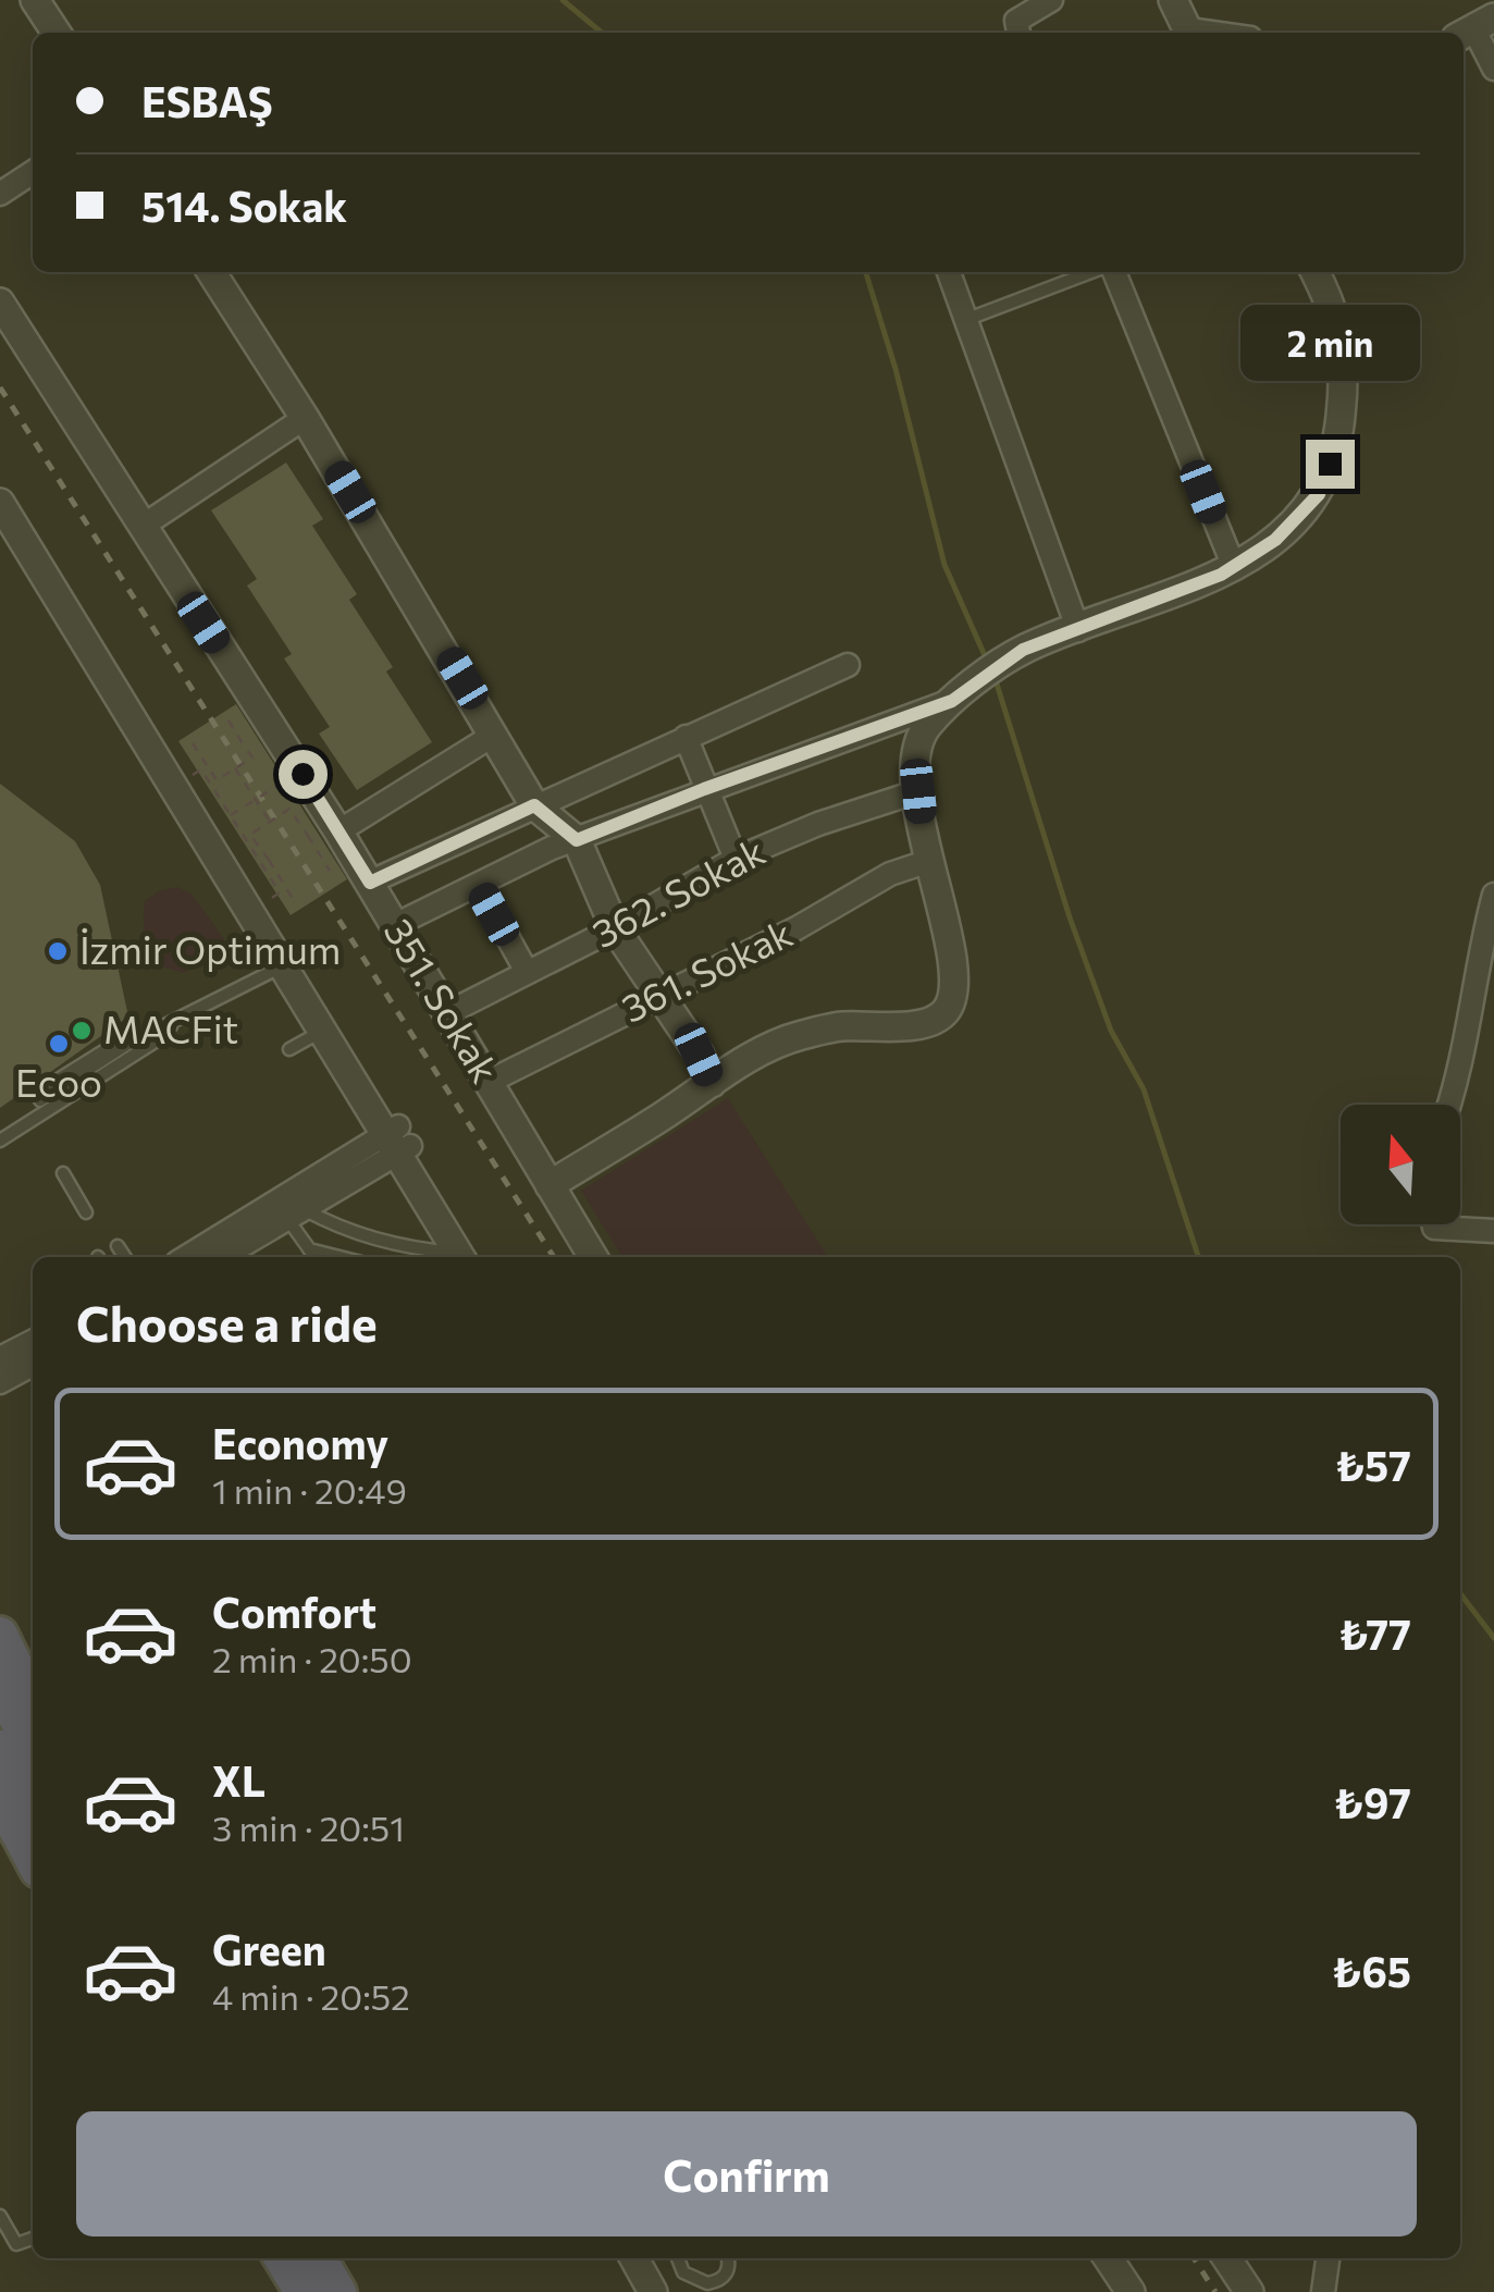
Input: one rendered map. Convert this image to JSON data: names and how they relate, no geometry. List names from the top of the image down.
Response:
{
  "streets": {
    "street": ["362. Sokak", "361. Sokak", "351. Sokak"]
  },
  "crossings": [
    ["362. Sokak", "351. Sokak"],
    ["361. Sokak", "351. Sokak"]
  ],
  "places": ["İzmir Optimum", "MACFit", "Ecoo"],
  "north": "top",
  "page": {
    "banner": ["ESBAŞ", "514. Sokak"],
    "bubble": "2 min",
    "heading": "Choose a ride",
    "list": [
      {
        "name": "Economy",
        "note": "1 min · 20:49",
        "value": "₺57"
      },
      {
        "name": "Comfort",
        "note": "2 min · 20:50",
        "value": "₺77"
      },
      {
        "name": "XL",
        "note": "3 min · 20:51",
        "value": "₺97"
      },
      {
        "name": "Green",
        "note": "4 min · 20:52",
        "value": "₺65"
      }
    ],
    "buttons": "Confirm"
  }
}
